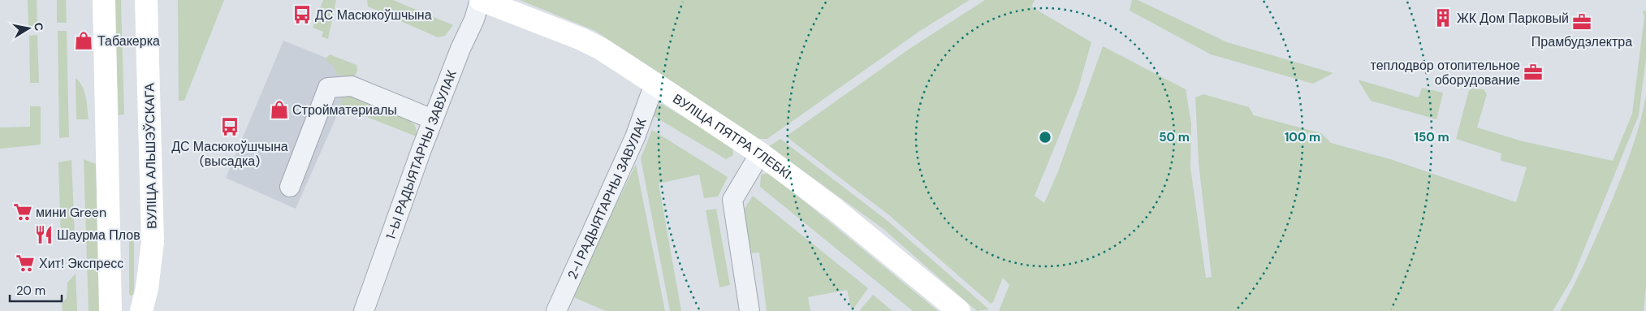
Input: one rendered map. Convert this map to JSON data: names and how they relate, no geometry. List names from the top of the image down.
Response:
{
  "streets": {
    "main road": ["ВУЛІЦА ПЯТРА ГЛЕБКІ", "ВУЛІЦА АЛЬШЭЎСКАГА"],
    "street": ["1-Ы РАДЫЯТАРНЫ ЗАВУЛАК", "2-І РАДЫЯТАРНЫ ЗАВУЛАК"]
  },
  "crossings": [
    ["ВУЛІЦА ПЯТРА ГЛЕБКІ", "1-Ы РАДЫЯТАРНЫ ЗАВУЛАК"],
    ["ВУЛІЦА ПЯТРА ГЛЕБКІ", "2-І РАДЫЯТАРНЫ ЗАВУЛАК"]
  ],
  "places": {
    "bus stop": ["ДС Масюкоўшчына", "ДС Масюкоўшчына (высадка)"],
    "building": ["ЖК Дом Парковый"],
    "office": ["Прамбудэлектра", "теплодвор отопительное оборудование"],
    "shop": ["Табакерка", "Стройматериалы"],
    "supermarket": ["мини Green", "Хит! Экспресс"],
    "restaurant": ["Шаурма Плов"]
  },
  "scale_bar": "20 m",
  "north": "right",
  "rings": ["50 m", "100 m", "150 m"]
}
